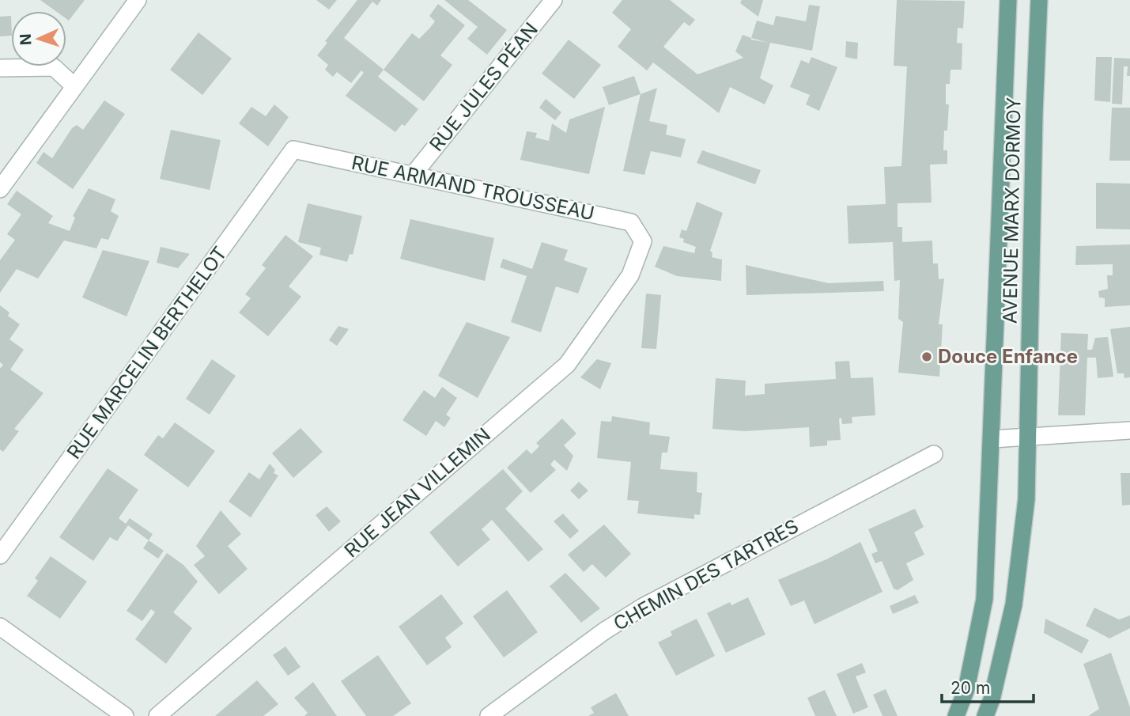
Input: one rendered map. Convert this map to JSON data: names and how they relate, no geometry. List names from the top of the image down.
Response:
{
  "streets": {
    "main road": ["AVENUE MARX DORMOY"],
    "street": [
      "RUE JULES PÉAN",
      "RUE ARMAND TROUSSEAU",
      "RUE MARCELIN BERTHELOT",
      "RUE JEAN VILLEMIN",
      "CHEMIN DES TARTRES"
    ]
  },
  "crossings": [
    ["RUE JULES PÉAN", "RUE ARMAND TROUSSEAU"],
    ["RUE ARMAND TROUSSEAU", "RUE MARCELIN BERTHELOT"],
    ["RUE ARMAND TROUSSEAU", "RUE JEAN VILLEMIN"]
  ],
  "places": ["Douce Enfance"],
  "scale_bar": "20 m",
  "north": "left"
}
